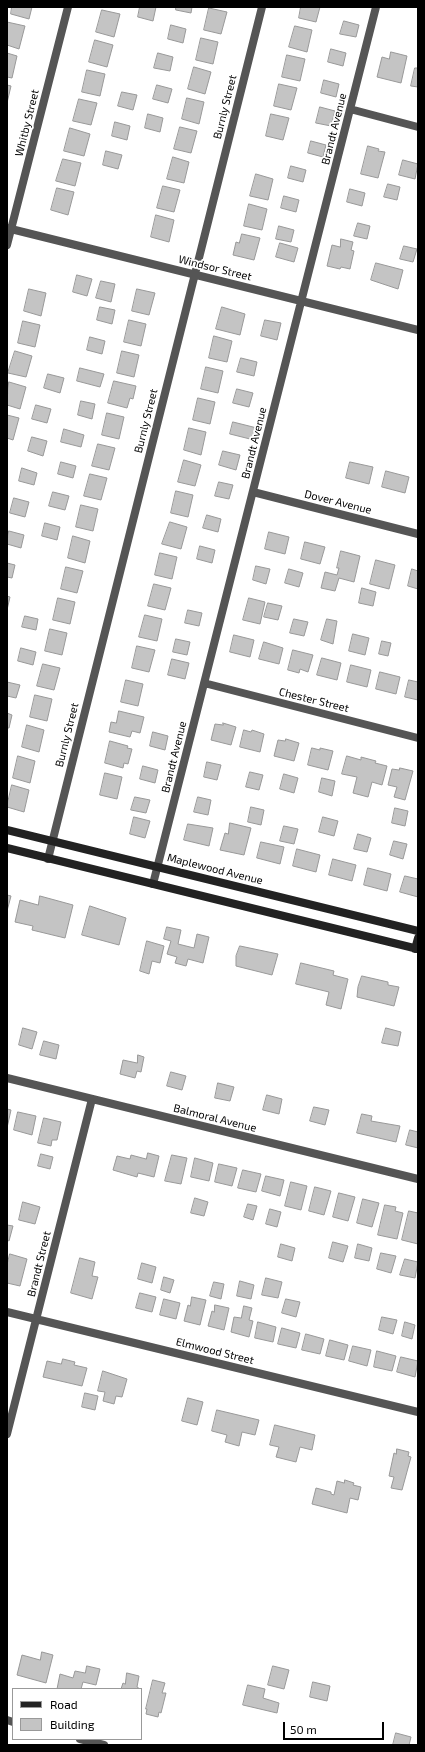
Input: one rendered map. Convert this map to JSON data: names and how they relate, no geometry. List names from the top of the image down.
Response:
{
  "streets": {
    "street": [
      "Burnly Street",
      "Whitby Street",
      "Brandt Avenue",
      "Windsor Street",
      "Dover Avenue",
      "Chester Street",
      "Maplewood Avenue",
      "Balmoral Avenue",
      "Brandt Street",
      "Elmwood Street"
    ]
  },
  "crossings": [
    ["Burnly Street", "Windsor Street"],
    ["Burnly Street", "Maplewood Avenue"],
    ["Whitby Street", "Windsor Street"],
    ["Brandt Avenue", "Windsor Street"],
    ["Brandt Avenue", "Dover Avenue"],
    ["Brandt Avenue", "Chester Street"],
    ["Brandt Avenue", "Maplewood Avenue"],
    ["Balmoral Avenue", "Brandt Street"],
    ["Brandt Street", "Elmwood Street"]
  ],
  "legend": ["Road", "Building"],
  "scale_bar": "50 m"
}
